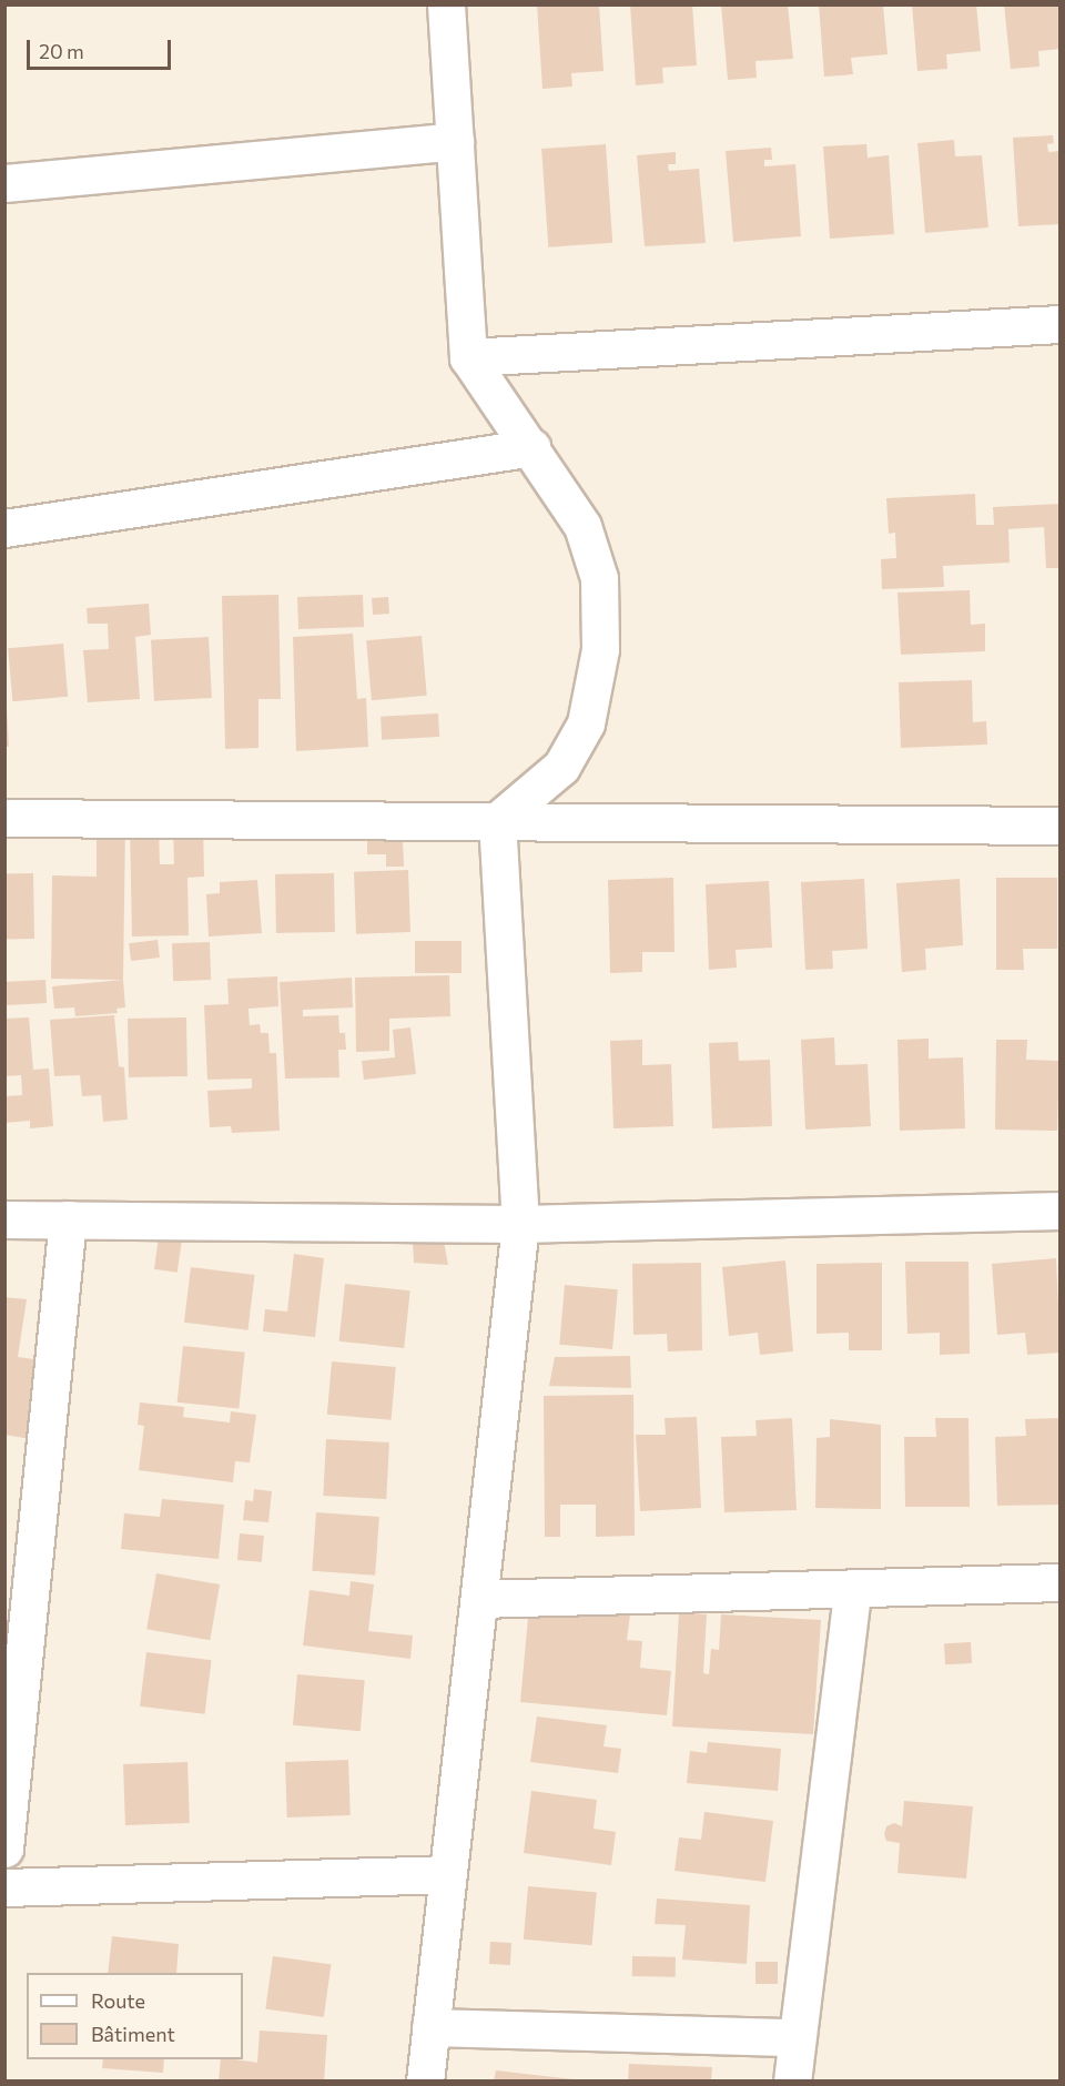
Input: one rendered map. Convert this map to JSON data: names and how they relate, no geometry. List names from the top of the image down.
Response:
{
  "legend": ["Route", "Bâtiment"],
  "scale_bar": "20 m"
}
